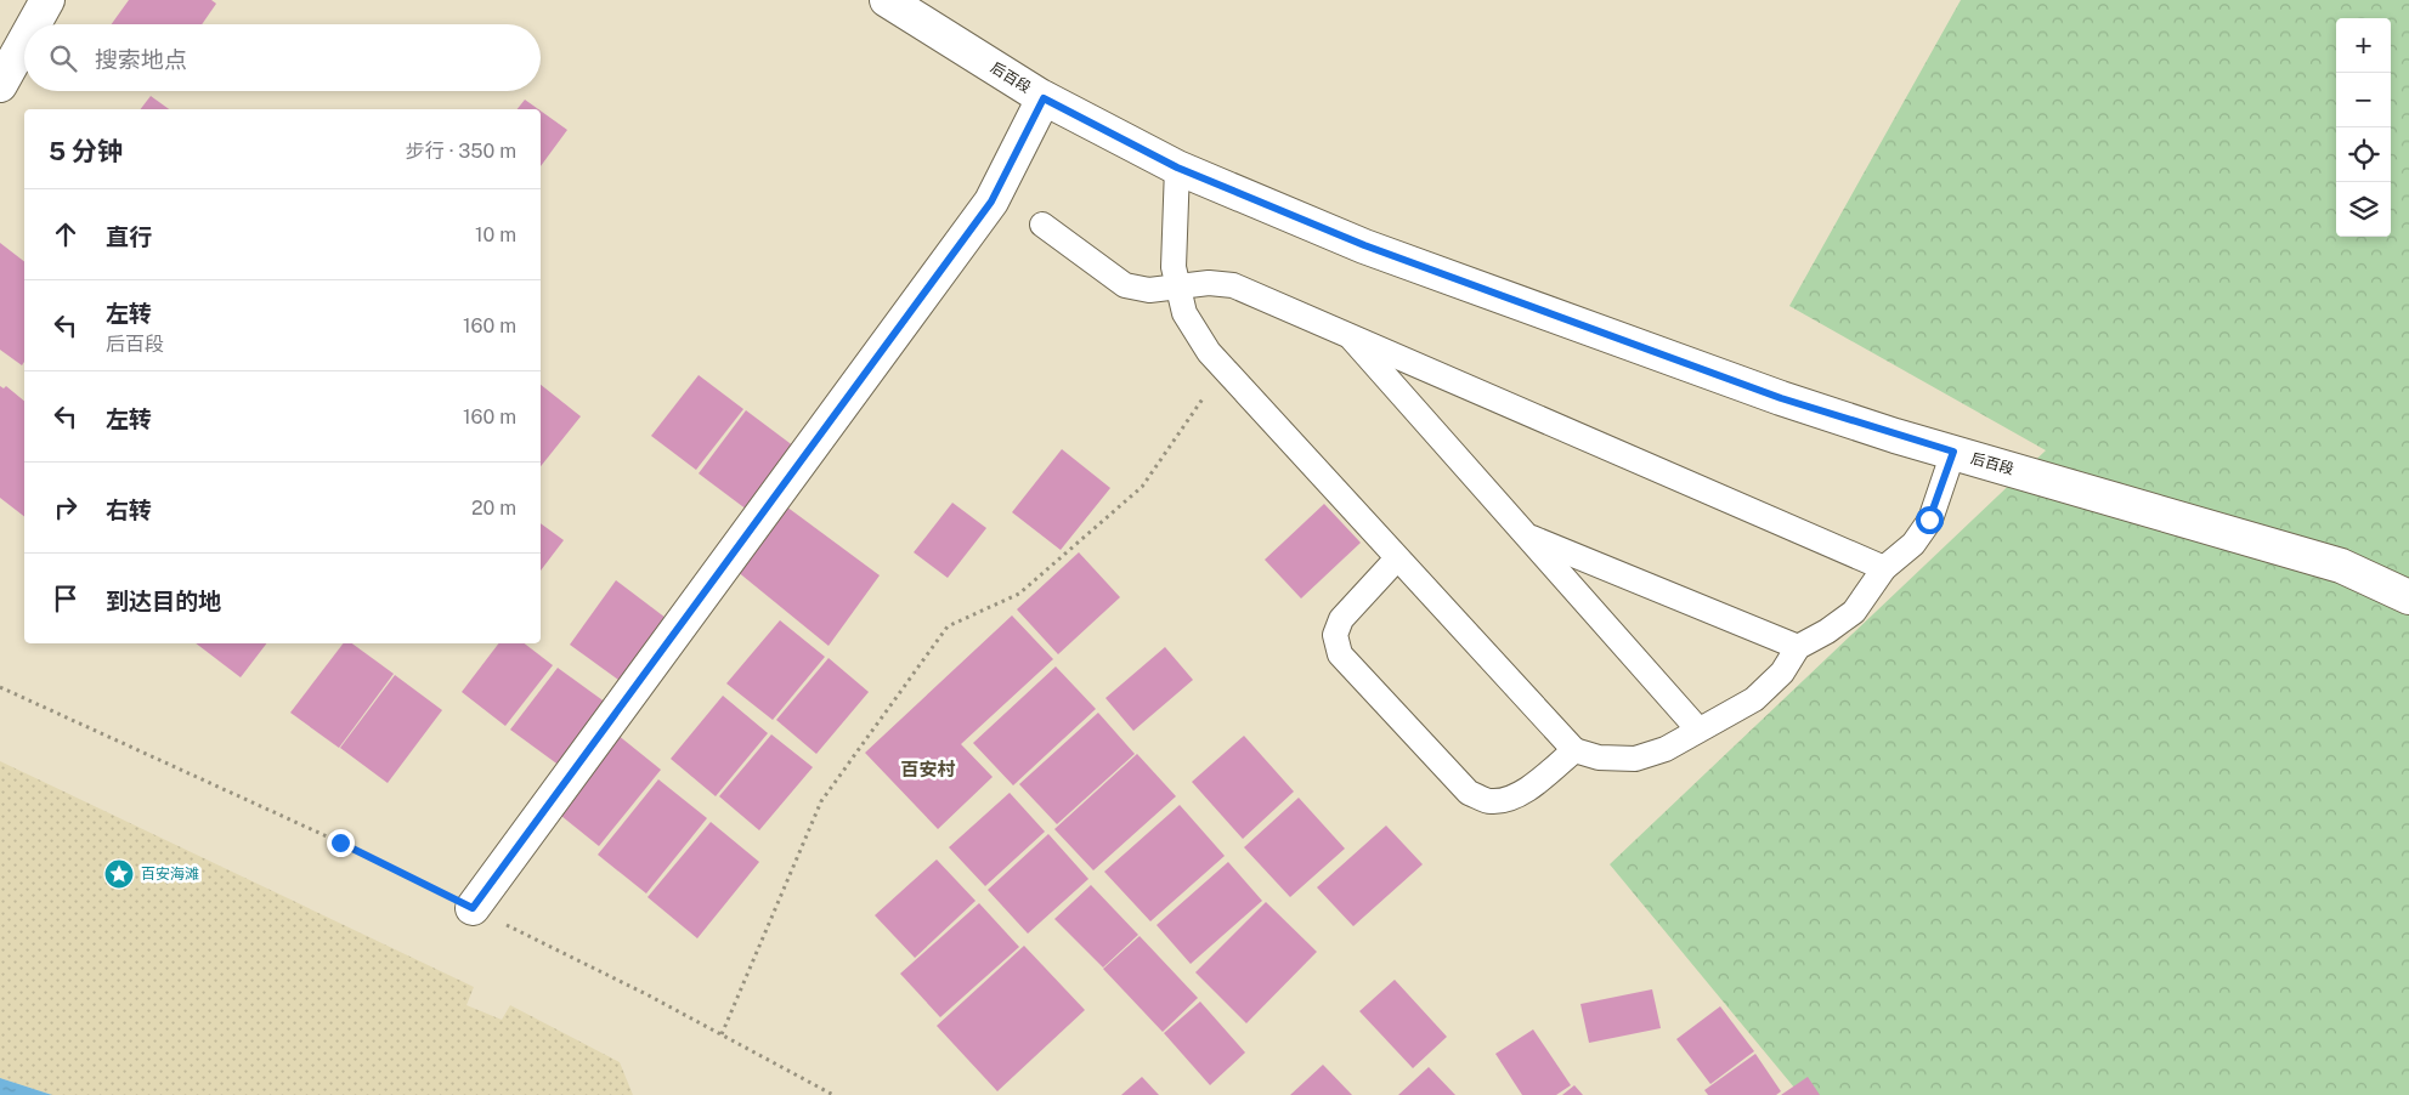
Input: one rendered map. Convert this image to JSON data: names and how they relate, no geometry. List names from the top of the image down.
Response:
{
  "streets": {
    "street": ["后百段"]
  },
  "districts": ["百安村"],
  "places": {
    "place": ["百安海滩"]
  },
  "page": {
    "map_buttons": ["+", "−"],
    "search": "搜索地点",
    "heading": ["5 分钟", "步行 · 350 m"],
    "list": [
      ["直行", "10 m"],
      ["左转", "后百段", "160 m"],
      ["左转", "160 m"],
      ["右转", "20 m"],
      "到达目的地"
    ]
  }
}
